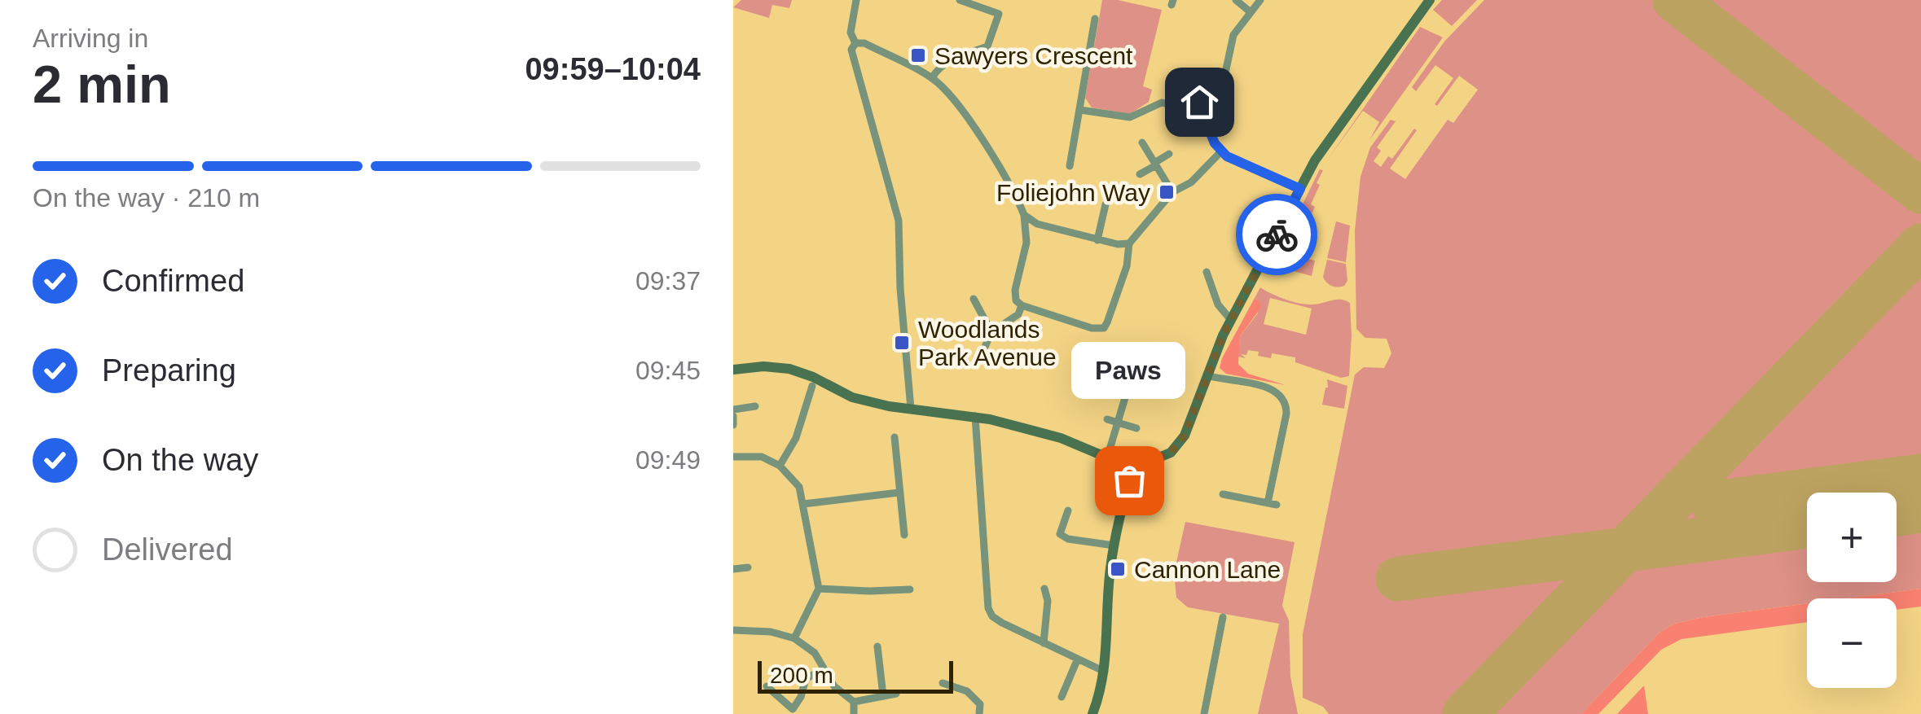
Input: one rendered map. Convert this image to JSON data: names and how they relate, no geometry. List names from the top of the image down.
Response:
{
  "places": {
    "transit": [
      "Sawyers Crescent",
      "Foliejohn Way",
      "Woodlands Park Avenue",
      "Cannon Lane"
    ],
    "other": ["Paws"]
  },
  "scale_bar": "200 m",
  "page": {
    "heading": ["2 min", "Arriving in", "09:59–10:04"],
    "bar": "On the way · 210 m",
    "list": [
      ["Confirmed", "09:37"],
      ["Preparing", "09:45"],
      ["On the way", "09:49"],
      "Delivered"
    ],
    "bubble": "Paws",
    "map_buttons": ["+", "−"],
    "scale": "200 m"
  }
}
